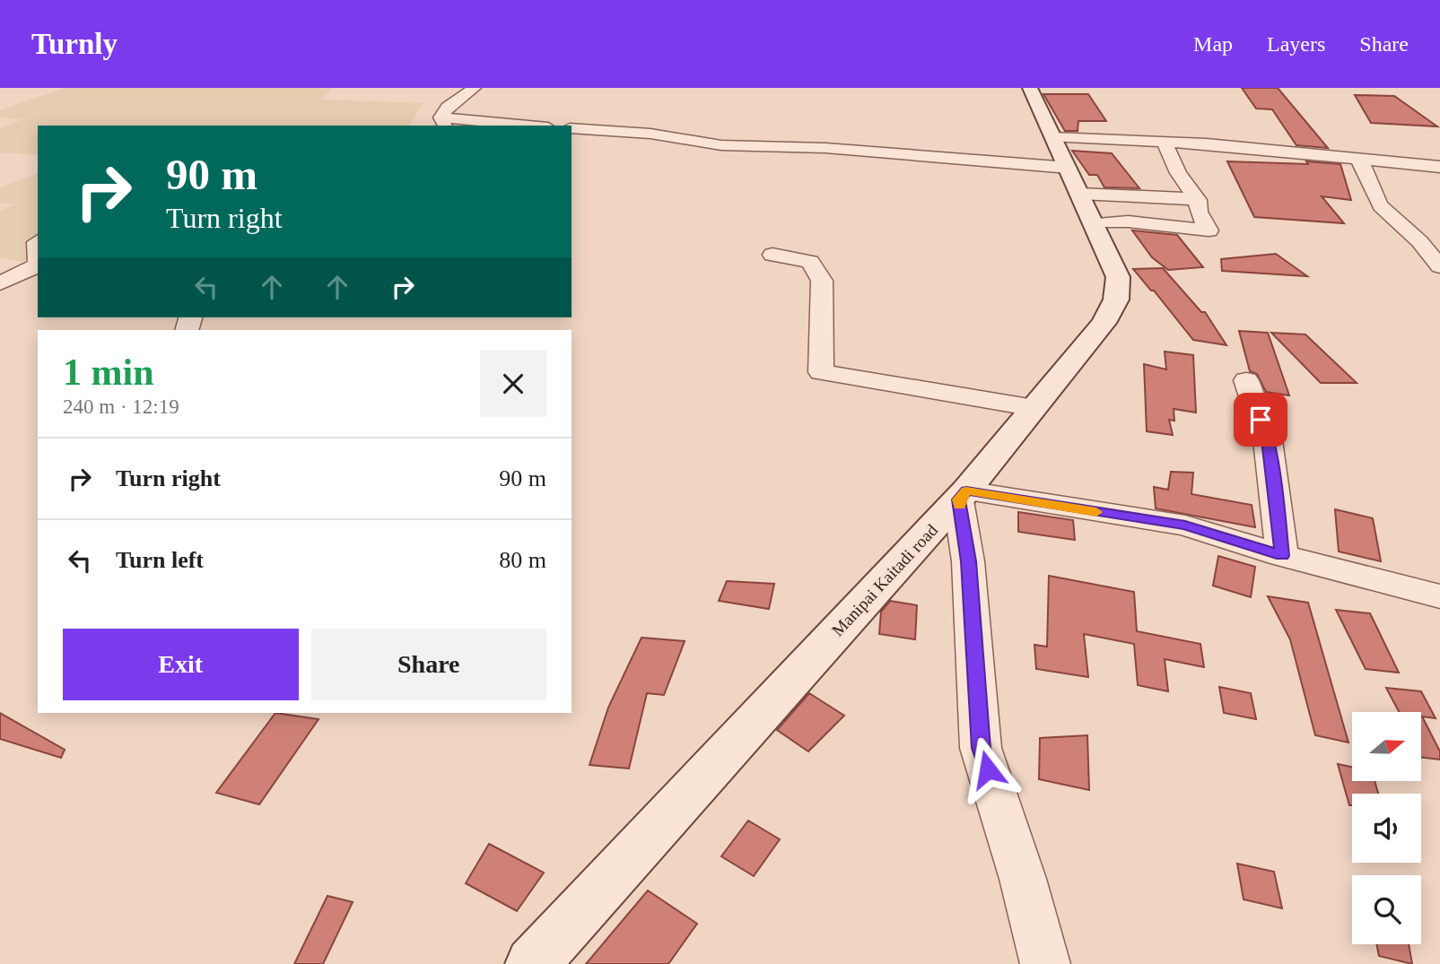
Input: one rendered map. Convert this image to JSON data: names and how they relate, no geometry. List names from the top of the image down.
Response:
{
  "streets": {
    "main road": ["Manipai Kaitadi road"]
  },
  "north": "right",
  "page": {
    "header": "Turnly",
    "nav": ["Map", "Layers", "Share"],
    "turn": ["90 m", "Turn right"],
    "heading": ["1 min", "240 m · 12:19"],
    "list": [
      {
        "name": "Turn right",
        "value": "90 m"
      },
      {
        "name": "Turn left",
        "value": "80 m"
      }
    ],
    "buttons": ["Exit", "Share"]
  }
}
